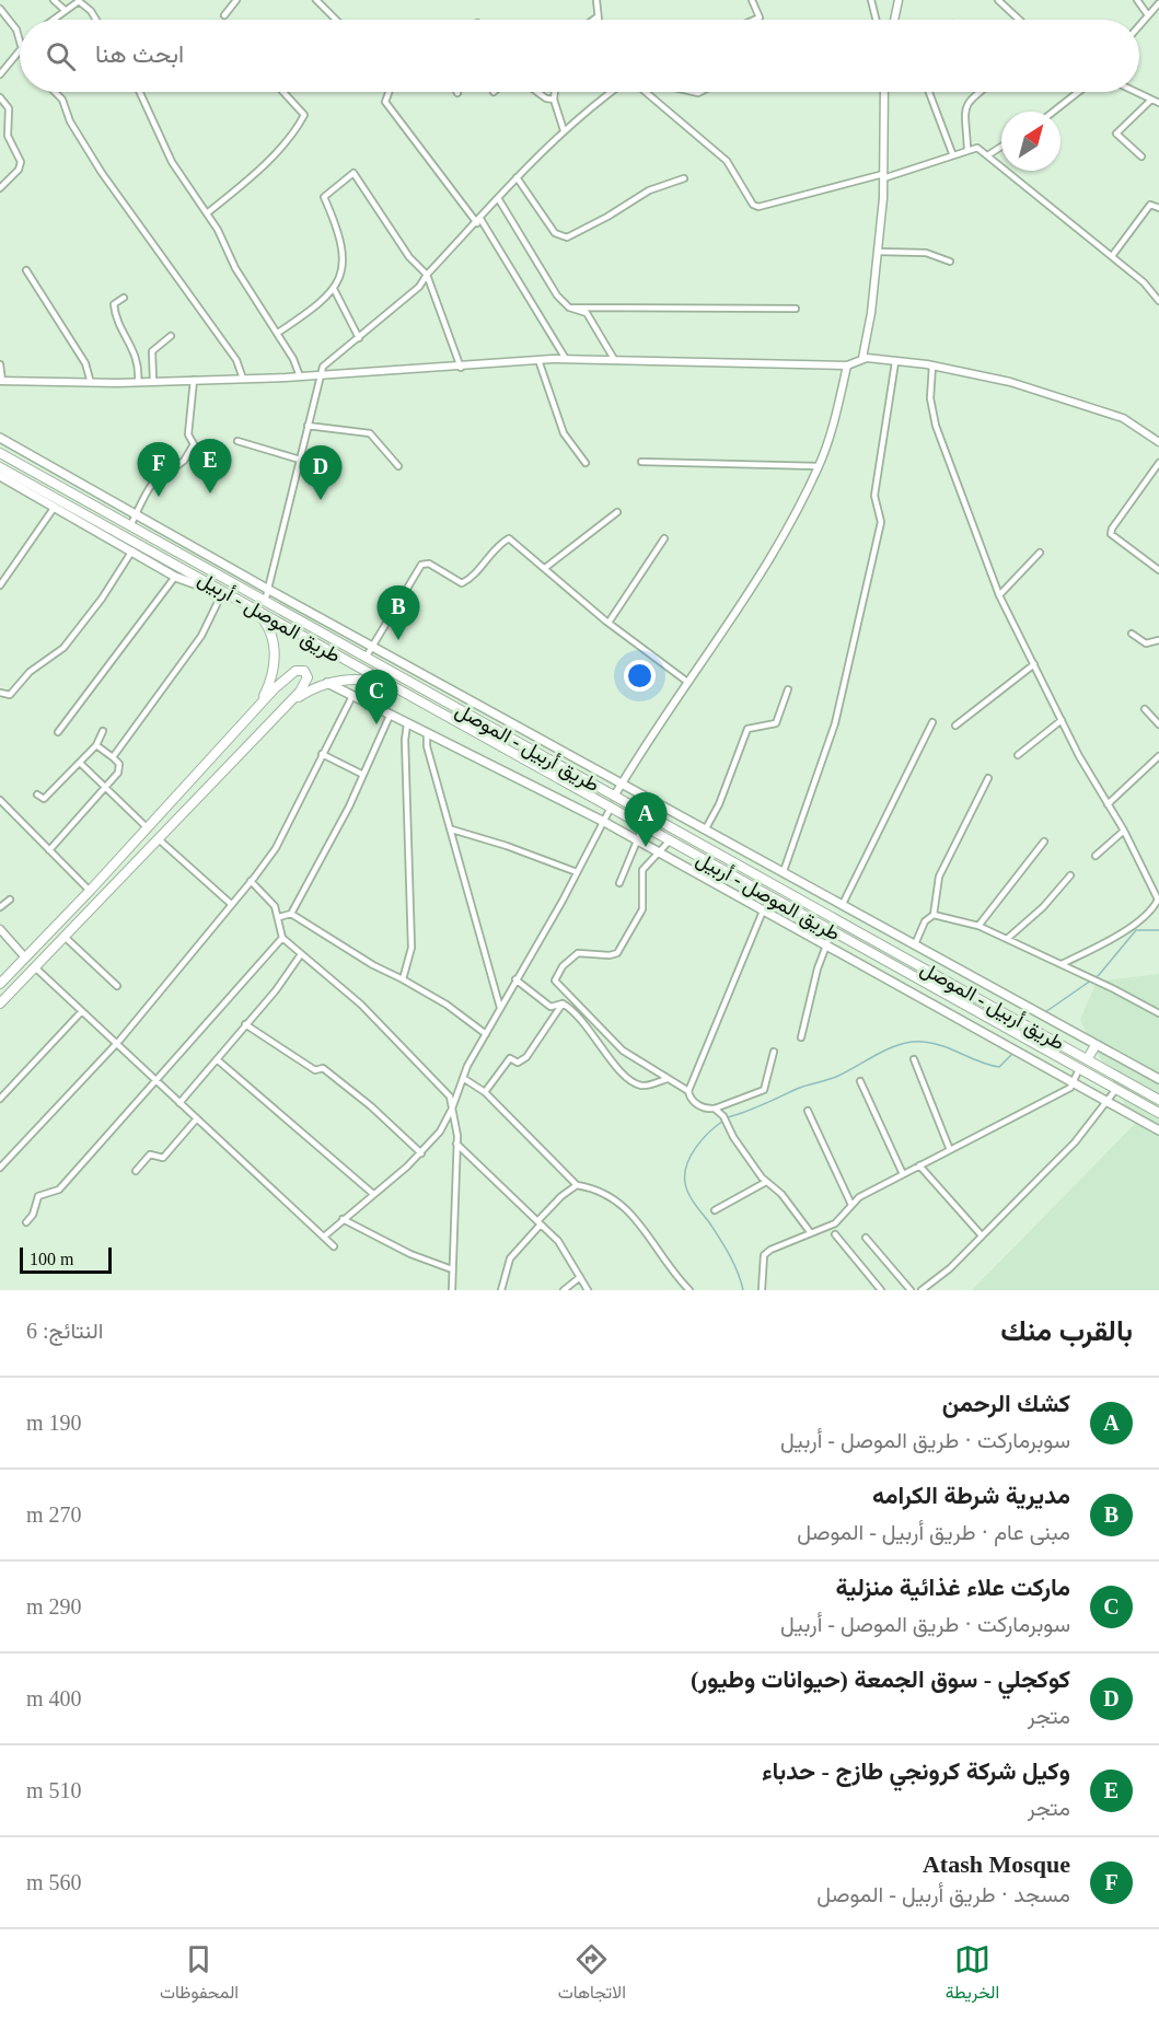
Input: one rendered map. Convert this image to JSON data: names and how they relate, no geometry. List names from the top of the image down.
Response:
{
  "streets": {
    "main road": ["طريق الموصل - أربيل", "طريق أربيل - الموصل"]
  },
  "scale_bar": "100 m",
  "north": "top right",
  "page": {
    "search": "ابحث هنا",
    "pins": [
      "E",
      "F",
      "D",
      "B",
      "C",
      "A"
    ],
    "scale": "100 m",
    "heading": ["بالقرب منك", "النتائج: 6"],
    "list": [
      {
        "mark": "A",
        "name": "كشك الرحمن",
        "note": "سوبرماركت · طريق الموصل - أربيل",
        "value": "190 m"
      },
      {
        "mark": "B",
        "name": "مديرية شرطة الكرامه",
        "note": "مبنى عام · طريق أربيل - الموصل",
        "value": "270 m"
      },
      {
        "mark": "C",
        "name": "ماركت علاء غذائية منزلية",
        "note": "سوبرماركت · طريق الموصل - أربيل",
        "value": "290 m"
      },
      {
        "mark": "D",
        "name": "كوكجلي - سوق الجمعة (حيوانات وطيور)",
        "note": "متجر",
        "value": "400 m"
      },
      {
        "mark": "E",
        "name": "وكيل شركة كرونجي طازج - حدباء",
        "note": "متجر",
        "value": "510 m"
      },
      {
        "mark": "F",
        "name": "Atash Mosque",
        "note": "مسجد · طريق أربيل - الموصل",
        "value": "560 m"
      }
    ],
    "nav": ["الخريطة", "الاتجاهات", "المحفوظات"]
  }
}
